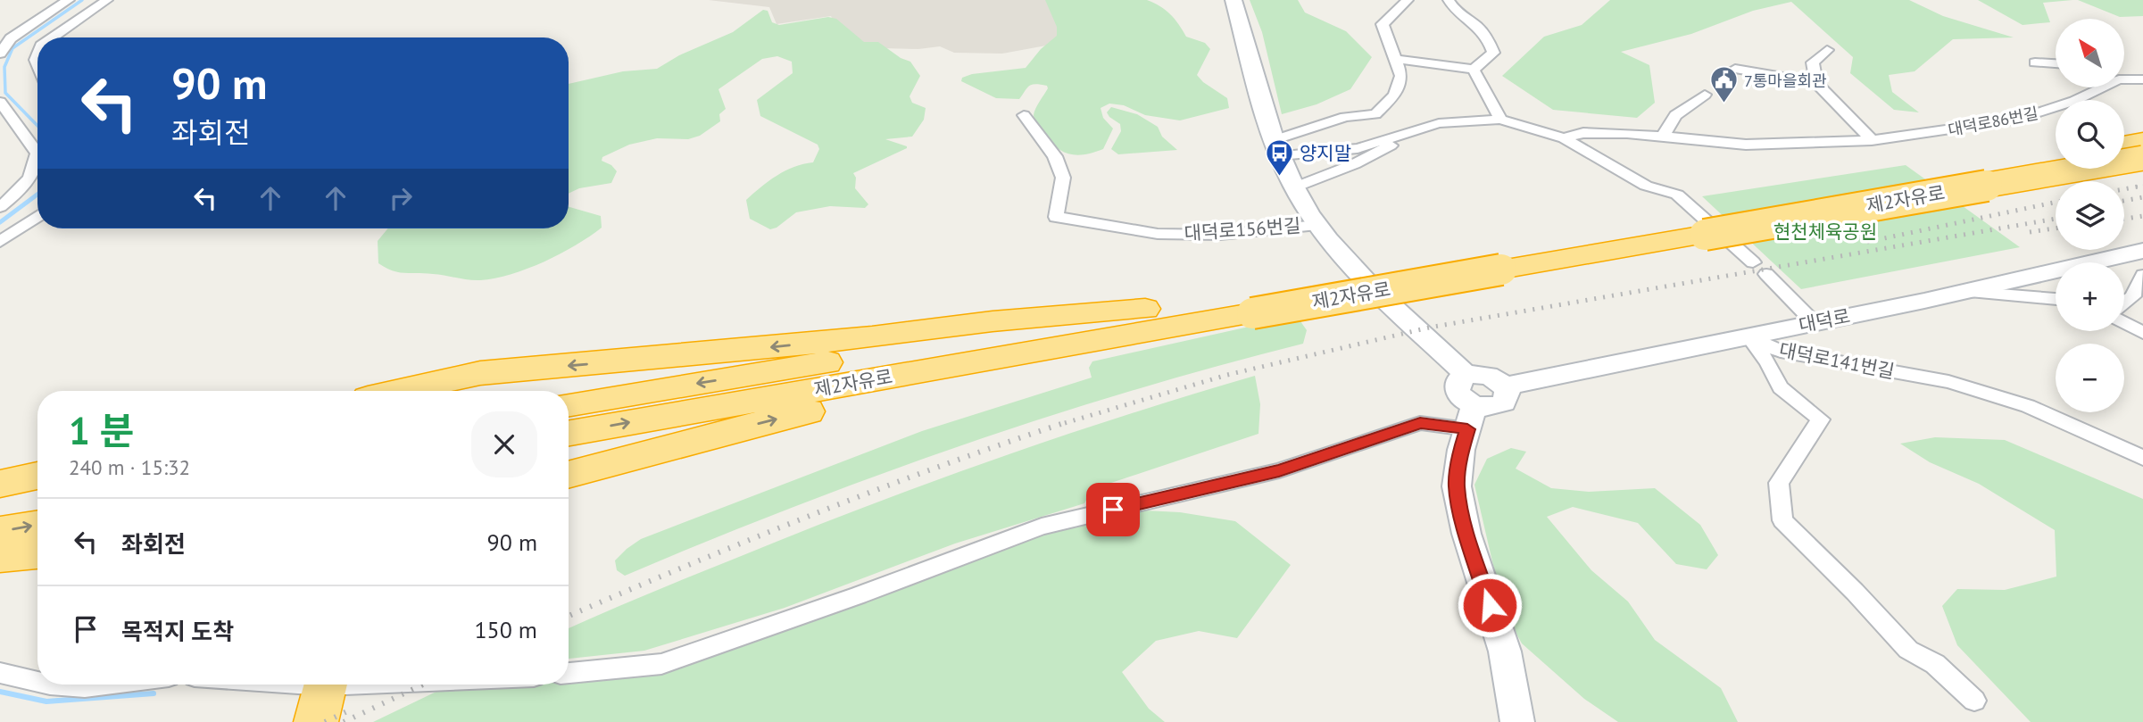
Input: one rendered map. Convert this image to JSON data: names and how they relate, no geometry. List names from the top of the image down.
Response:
{
  "streets": {
    "highway": ["제2자유로"],
    "street": [
      "대덕로86번길",
      "대덕로156번길",
      "대덕로",
      "대덕로141번길"
    ]
  },
  "crossings": [
    ["대덕로86번길", "대덕로156번길"],
    ["대덕로156번길", "대덕로"],
    ["대덕로", "대덕로141번길"]
  ],
  "parks": ["현천체육공원"],
  "places": {
    "public building": ["7통마을회관"],
    "bus stop": ["양지말"]
  },
  "north": "top left",
  "page": {
    "map_buttons": ["+", "−"],
    "turn": ["90 m", "좌회전"],
    "heading": ["1 분", "240 m · 15:32"],
    "list": [
      {
        "name": "좌회전",
        "value": "90 m"
      },
      {
        "name": "목적지 도착",
        "value": "150 m"
      }
    ]
  }
}
